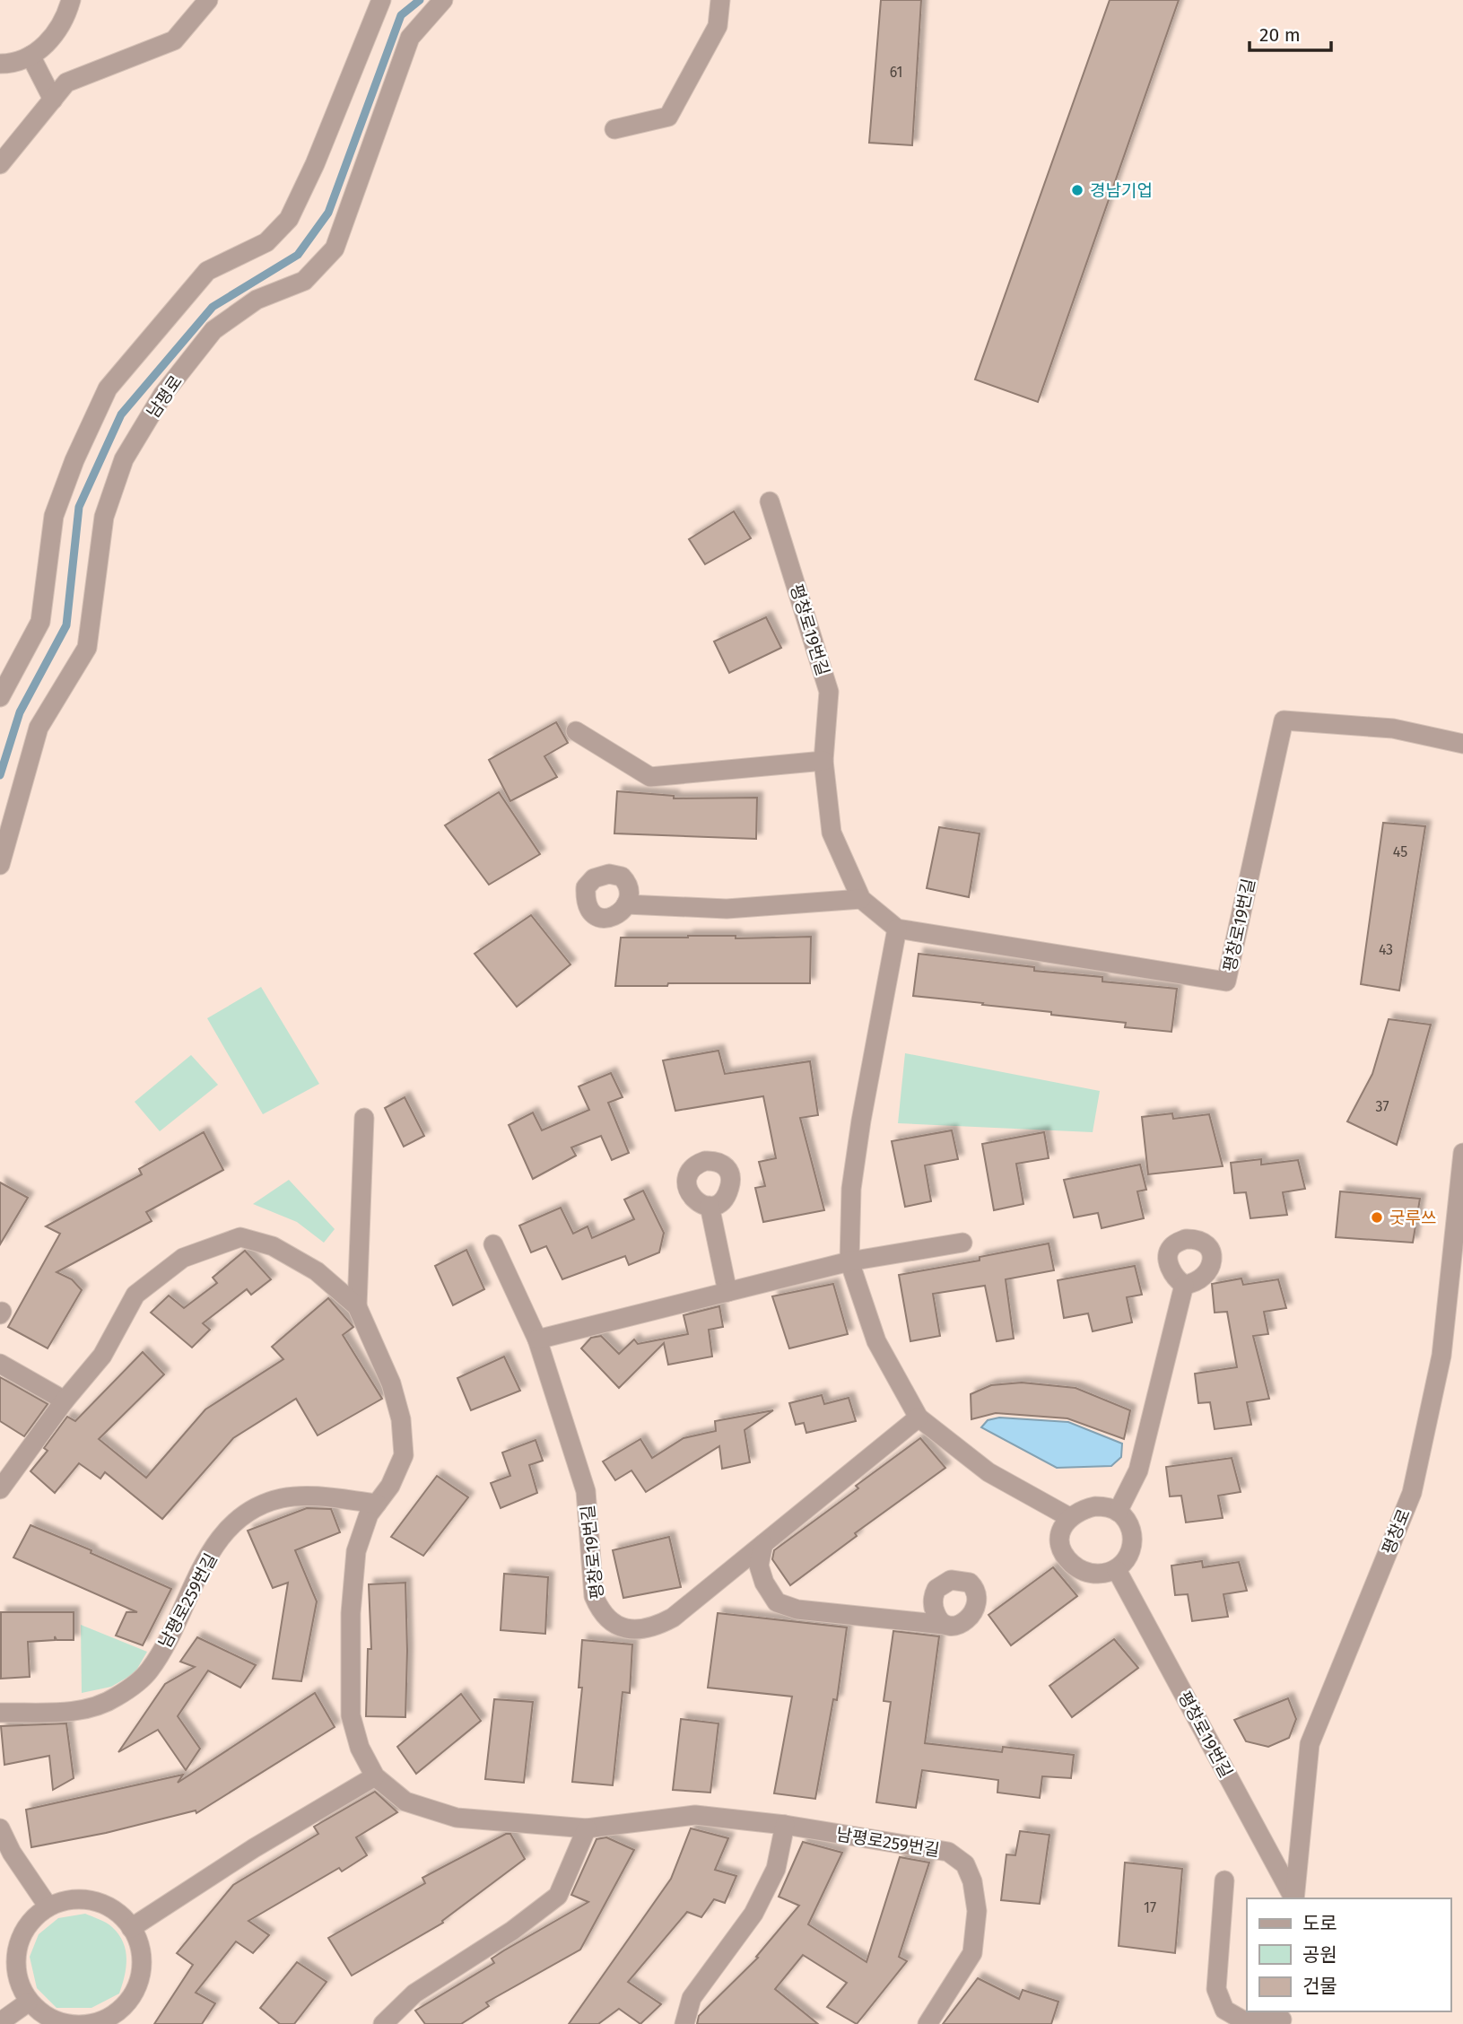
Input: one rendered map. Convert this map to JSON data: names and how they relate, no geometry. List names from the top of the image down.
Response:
{
  "streets": {
    "street": [
      "남평로",
      "평창로19번길",
      "평창로",
      "남평로259번길"
    ]
  },
  "places": ["경남기업", "굿루쓰"],
  "house_numbers": [
    "61",
    "45",
    "43",
    "37",
    "17"
  ],
  "legend": ["도로", "공원", "건물"],
  "scale_bar": "20 m"
}
